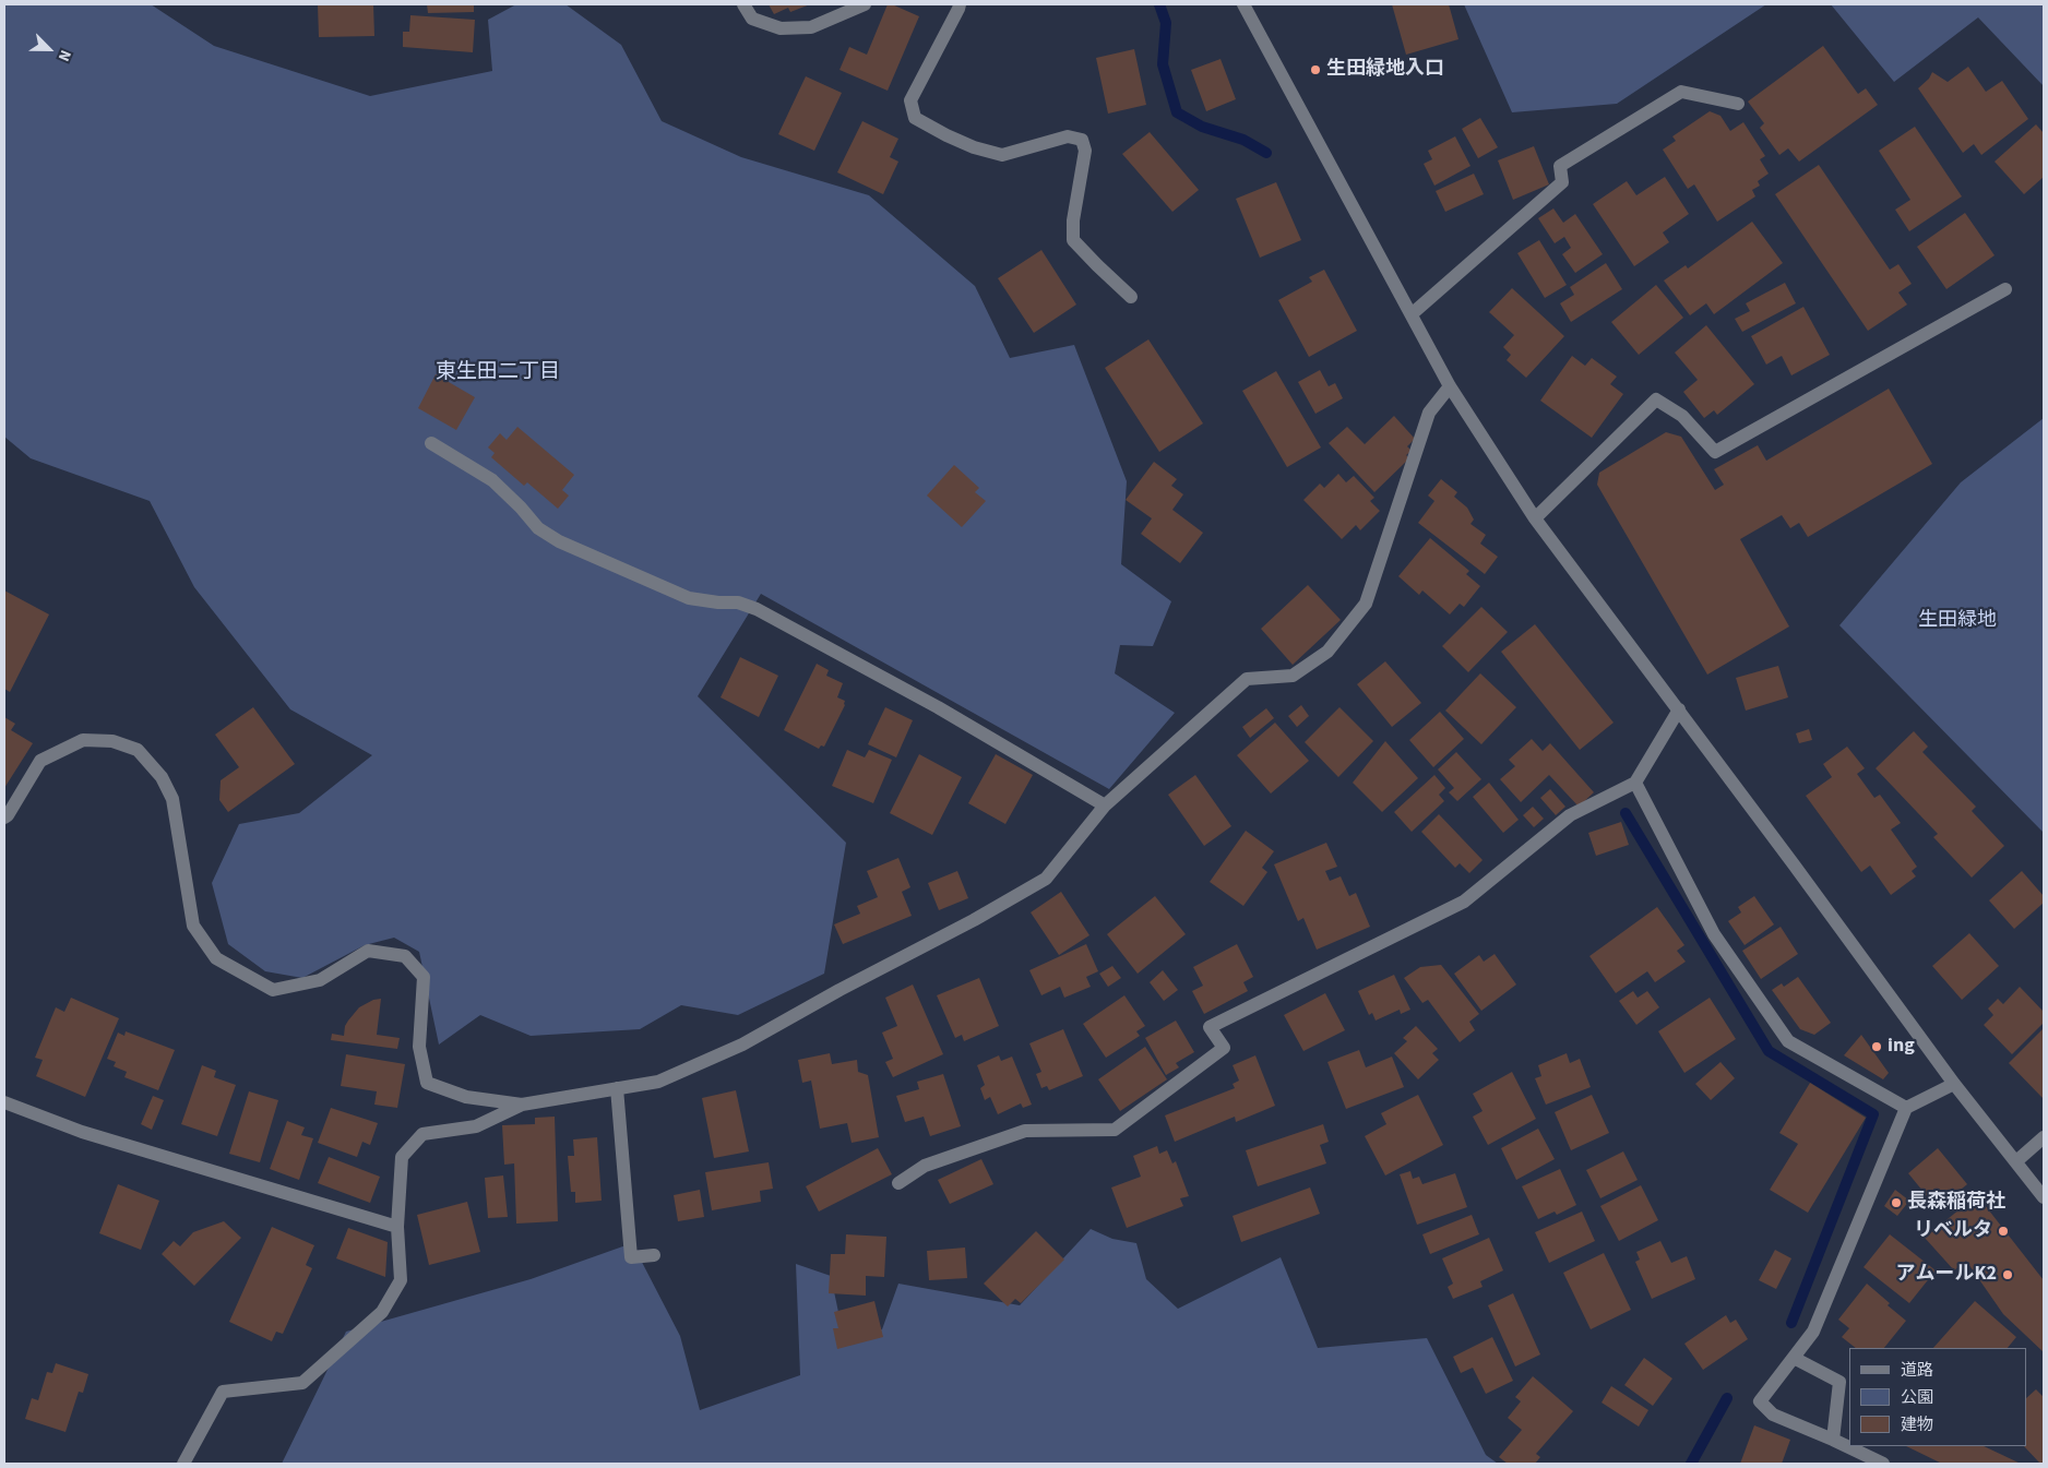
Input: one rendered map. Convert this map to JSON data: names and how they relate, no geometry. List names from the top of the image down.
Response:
{
  "districts": ["東生田二丁目"],
  "parks": ["生田緑地"],
  "places": [
    "生田緑地入口",
    "ing",
    "長森稲荷社",
    "リベルタ",
    "アムールK2"
  ],
  "legend": ["道路", "公園", "建物"],
  "north": "bottom right"
}
